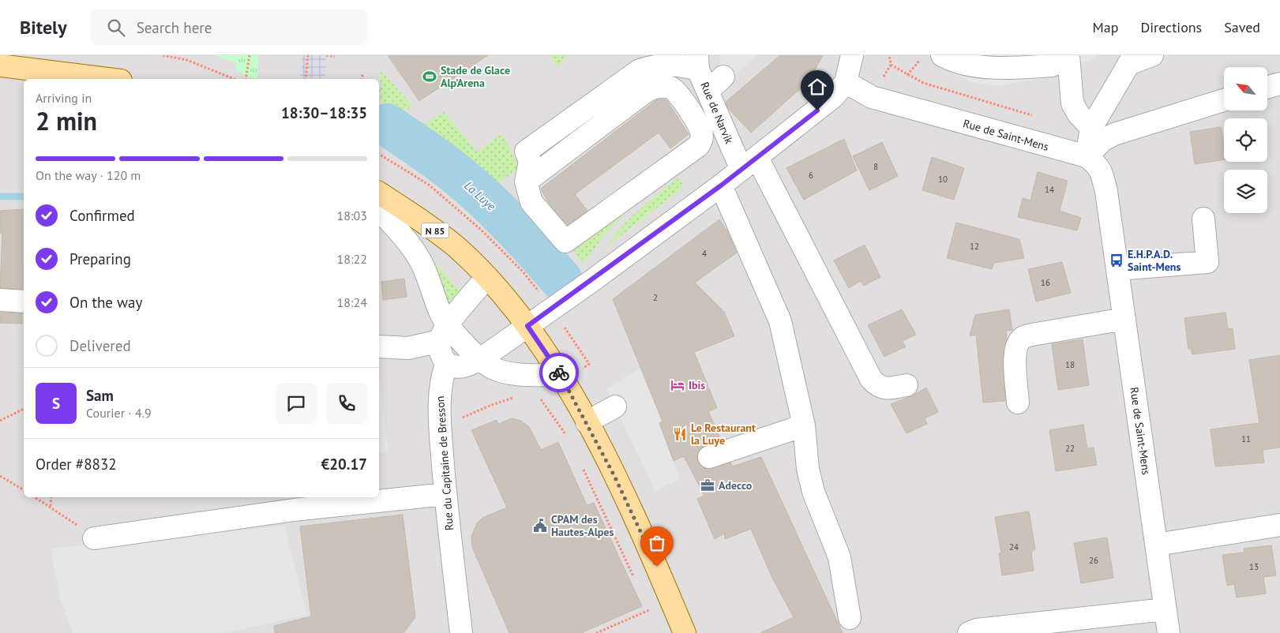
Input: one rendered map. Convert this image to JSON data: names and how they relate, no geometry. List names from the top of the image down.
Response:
{
  "streets": {
    "main road": ["N 85"],
    "street": ["Rue de Narvik", "Rue de Saint-Mens", "Rue du Capitaine de Bresson"]
  },
  "water": ["La Luye"],
  "places": {
    "sports": ["Stade de Glace Alp'Arena"],
    "bus stop": ["E.H.P.A.D. Saint-Mens"],
    "hotel": ["Ibis"],
    "restaurant": ["Le Restaurant la Luye"],
    "office": ["Adecco"],
    "public building": ["CPAM des Hautes-Alpes"]
  },
  "house_numbers": [
    "8",
    "6",
    "10",
    "14",
    "12",
    "4",
    "16",
    "2",
    "18",
    "11",
    "22",
    "24",
    "26",
    "13"
  ],
  "north": "top left",
  "page": {
    "header": "Bitely",
    "search": "Search here",
    "nav": ["Map", "Directions", "Saved"],
    "heading": ["2 min", "Arriving in", "18:30–18:35"],
    "panel": [
      "Sam",
      "Courier · 4.9",
      "Order #8832",
      "€20.17"
    ],
    "bar": "On the way · 120 m",
    "list": [
      ["Confirmed", "18:03"],
      ["Preparing", "18:22"],
      ["On the way", "18:24"],
      "Delivered"
    ],
    "round": "S"
  }
}
